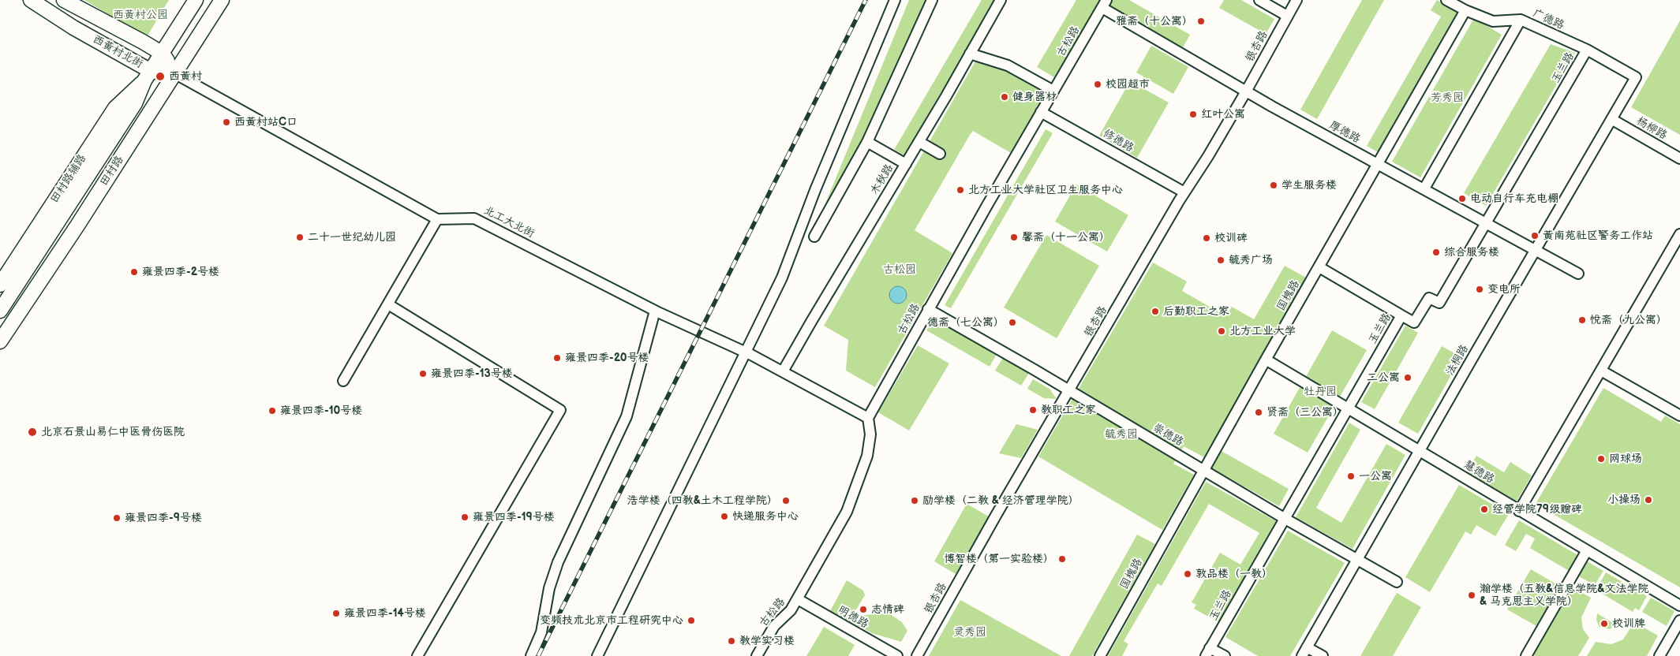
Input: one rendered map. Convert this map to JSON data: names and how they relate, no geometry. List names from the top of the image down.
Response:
{
  "streets": {
    "main road": ["西黄村北街", "田村路", "田村路辅路"],
    "street": [
      "广德路",
      "古松路",
      "银杏路",
      "玉兰路",
      "杨柳路",
      "厚德路",
      "修德路",
      "木秋路",
      "北工大北街",
      "国槐路",
      "法桐路",
      "崇德路",
      "慧德路",
      "明德路"
    ]
  },
  "crossings": [
    ["广德路", "玉兰路"],
    ["广德路", "国槐路"],
    ["广德路", "法桐路"],
    ["古松路", "厚德路"],
    ["古松路", "修德路"],
    ["古松路", "北工大北街"],
    ["古松路", "崇德路"],
    ["古松路", "明德路"],
    ["银杏路", "厚德路"],
    ["银杏路", "修德路"],
    ["银杏路", "崇德路"],
    ["西黄村北街", "田村路"],
    ["西黄村北街", "田村路辅路"],
    ["玉兰路", "厚德路"],
    ["玉兰路", "崇德路"],
    ["玉兰路", "慧德路"],
    ["杨柳路", "法桐路"],
    ["厚德路", "国槐路"],
    ["厚德路", "法桐路"],
    ["田村路", "田村路辅路"],
    ["木秋路", "北工大北街"],
    ["国槐路", "崇德路"],
    ["国槐路", "慧德路"],
    ["法桐路", "崇德路"],
    ["法桐路", "慧德路"]
  ],
  "parks": [
    "西黄村公园",
    "芳秀园",
    "古松园",
    "牡丹园",
    "毓秀园",
    "灵秀园"
  ],
  "places": [
    "雅斋（十公寓）",
    "西黄村",
    "校园超市",
    "健身器材",
    "红叶公寓",
    "西黄村站C口",
    "学生服务楼",
    "北方工业大学社区卫生服务中心",
    "电动自行车充电棚",
    "黄南苑社区警务工作站",
    "二十一世纪幼儿园",
    "馨斋（十一公寓）",
    "校训碑",
    "综合服务楼",
    "毓秀广场",
    "雍景四季-2号楼",
    "变电所",
    "后勤职工之家",
    "悦斋（九公寓）",
    "德斋（七公寓）",
    "北方工业大学",
    "雍景四季-20号楼",
    "雍景四季-13号楼",
    "二公寓",
    "教职工之家",
    "雍景四季-10号楼",
    "贤斋（三公寓）",
    "北京石景山易仁中医骨伤医院",
    "网球场",
    "一公寓",
    "小操场",
    "浩学楼（四教&土木工程学院）",
    "励学楼（二教 & 经济管理学院）",
    "经管学院79级赠碑",
    "快递服务中心",
    "雍景四季-19号楼",
    "雍景四季-9号楼",
    "博智楼（第一实验楼）",
    "敦品楼（一教）",
    "瀚学楼（五教&信息学院&文法学院 & 马克思主义学院）",
    "志情碑",
    "雍景四季-14号楼",
    "变频技术北京市工程研究中心",
    "校训牌",
    "教学实习楼"
  ]
}
